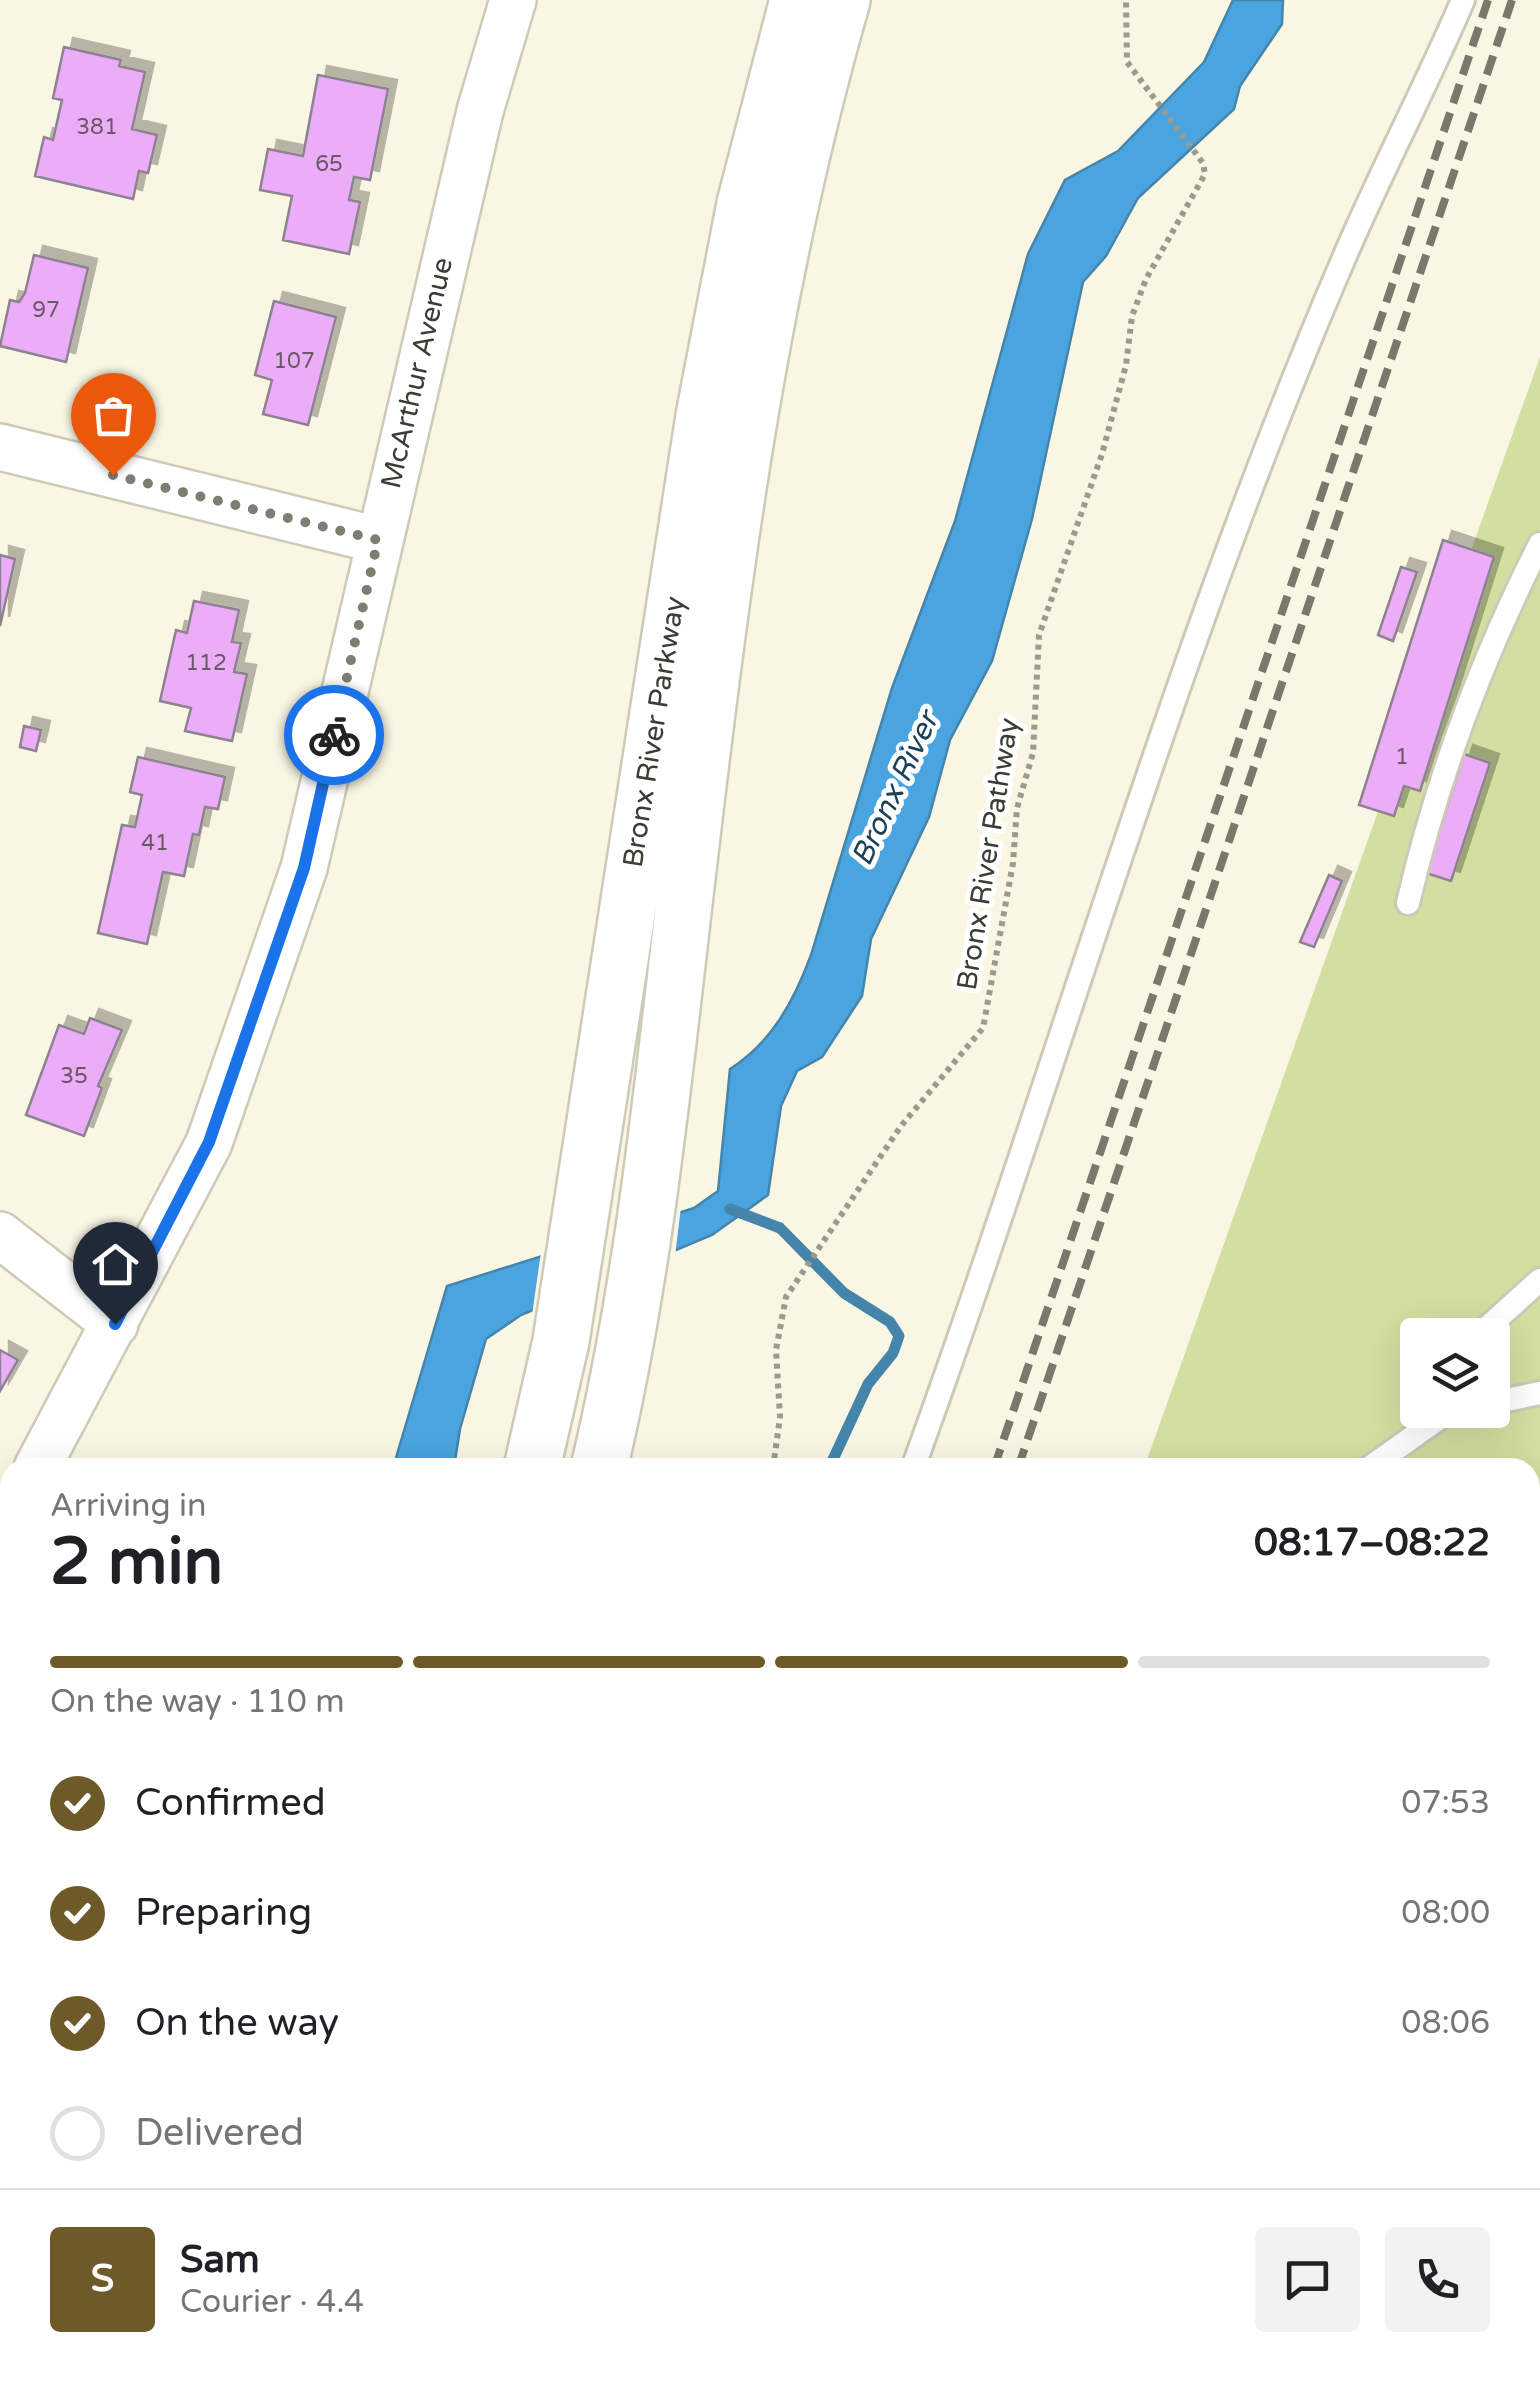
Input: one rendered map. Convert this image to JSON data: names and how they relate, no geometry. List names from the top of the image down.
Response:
{
  "streets": {
    "main road": ["Bronx River Parkway"],
    "street": ["McArthur Avenue"],
    "path": ["Bronx River Pathway"]
  },
  "water": ["Bronx River"],
  "house_numbers": [
    "381",
    "65",
    "97",
    "107",
    "112",
    "1",
    "41",
    "35"
  ],
  "page": {
    "heading": ["2 min", "Arriving in", "08:17–08:22"],
    "panel": ["Sam", "Courier · 4.4"],
    "bar": "On the way · 110 m",
    "list": [
      ["Confirmed", "07:53"],
      ["Preparing", "08:00"],
      ["On the way", "08:06"],
      "Delivered"
    ],
    "round": "S"
  }
}
